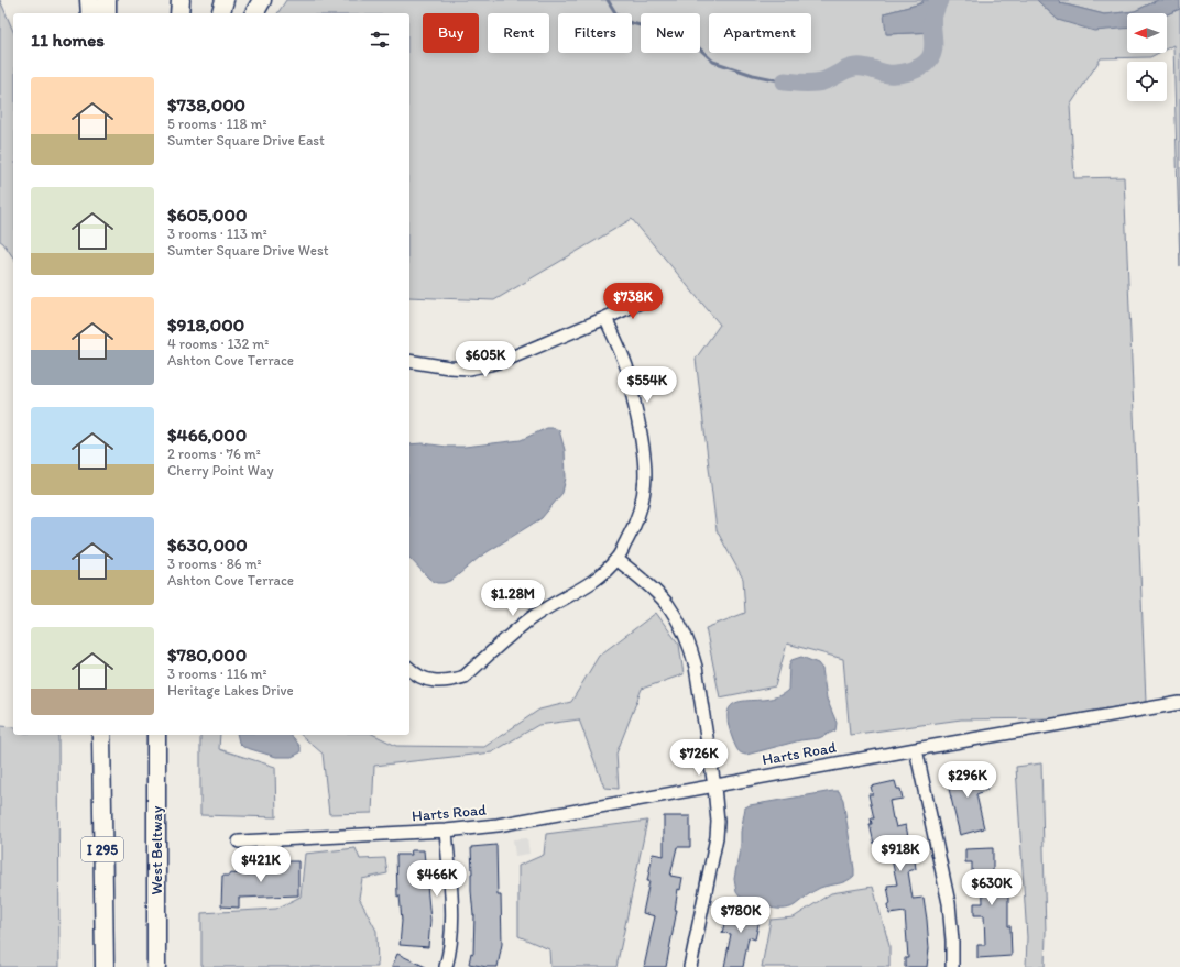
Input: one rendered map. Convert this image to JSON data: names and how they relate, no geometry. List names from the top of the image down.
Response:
{
  "streets": {
    "highway": ["I 295", "West Beltway"],
    "street": ["Harts Road"]
  },
  "north": "left",
  "page": {
    "chip": [
      "Buy",
      "Rent",
      "Filters",
      "New",
      "Apartment"
    ],
    "heading": "11 homes",
    "list": [
      {
        "name": "$738,000",
        "note": "5 rooms · 118 m² · Sumter Square Drive East"
      },
      {
        "name": "$605,000",
        "note": "3 rooms · 113 m² · Sumter Square Drive West"
      },
      {
        "name": "$918,000",
        "note": "4 rooms · 132 m² · Ashton Cove Terrace"
      },
      {
        "name": "$466,000",
        "note": "2 rooms · 76 m² · Cherry Point Way"
      },
      {
        "name": "$630,000",
        "note": "3 rooms · 86 m² · Ashton Cove Terrace"
      },
      {
        "name": "$780,000",
        "note": "3 rooms · 116 m² · Heritage Lakes Drive"
      }
    ],
    "price": [
      "$738K",
      "$605K",
      "$554K",
      "$1.28M",
      "$726K",
      "$296K",
      "$918K",
      "$421K",
      "$466K",
      "$630K",
      "$780K"
    ]
  }
}
